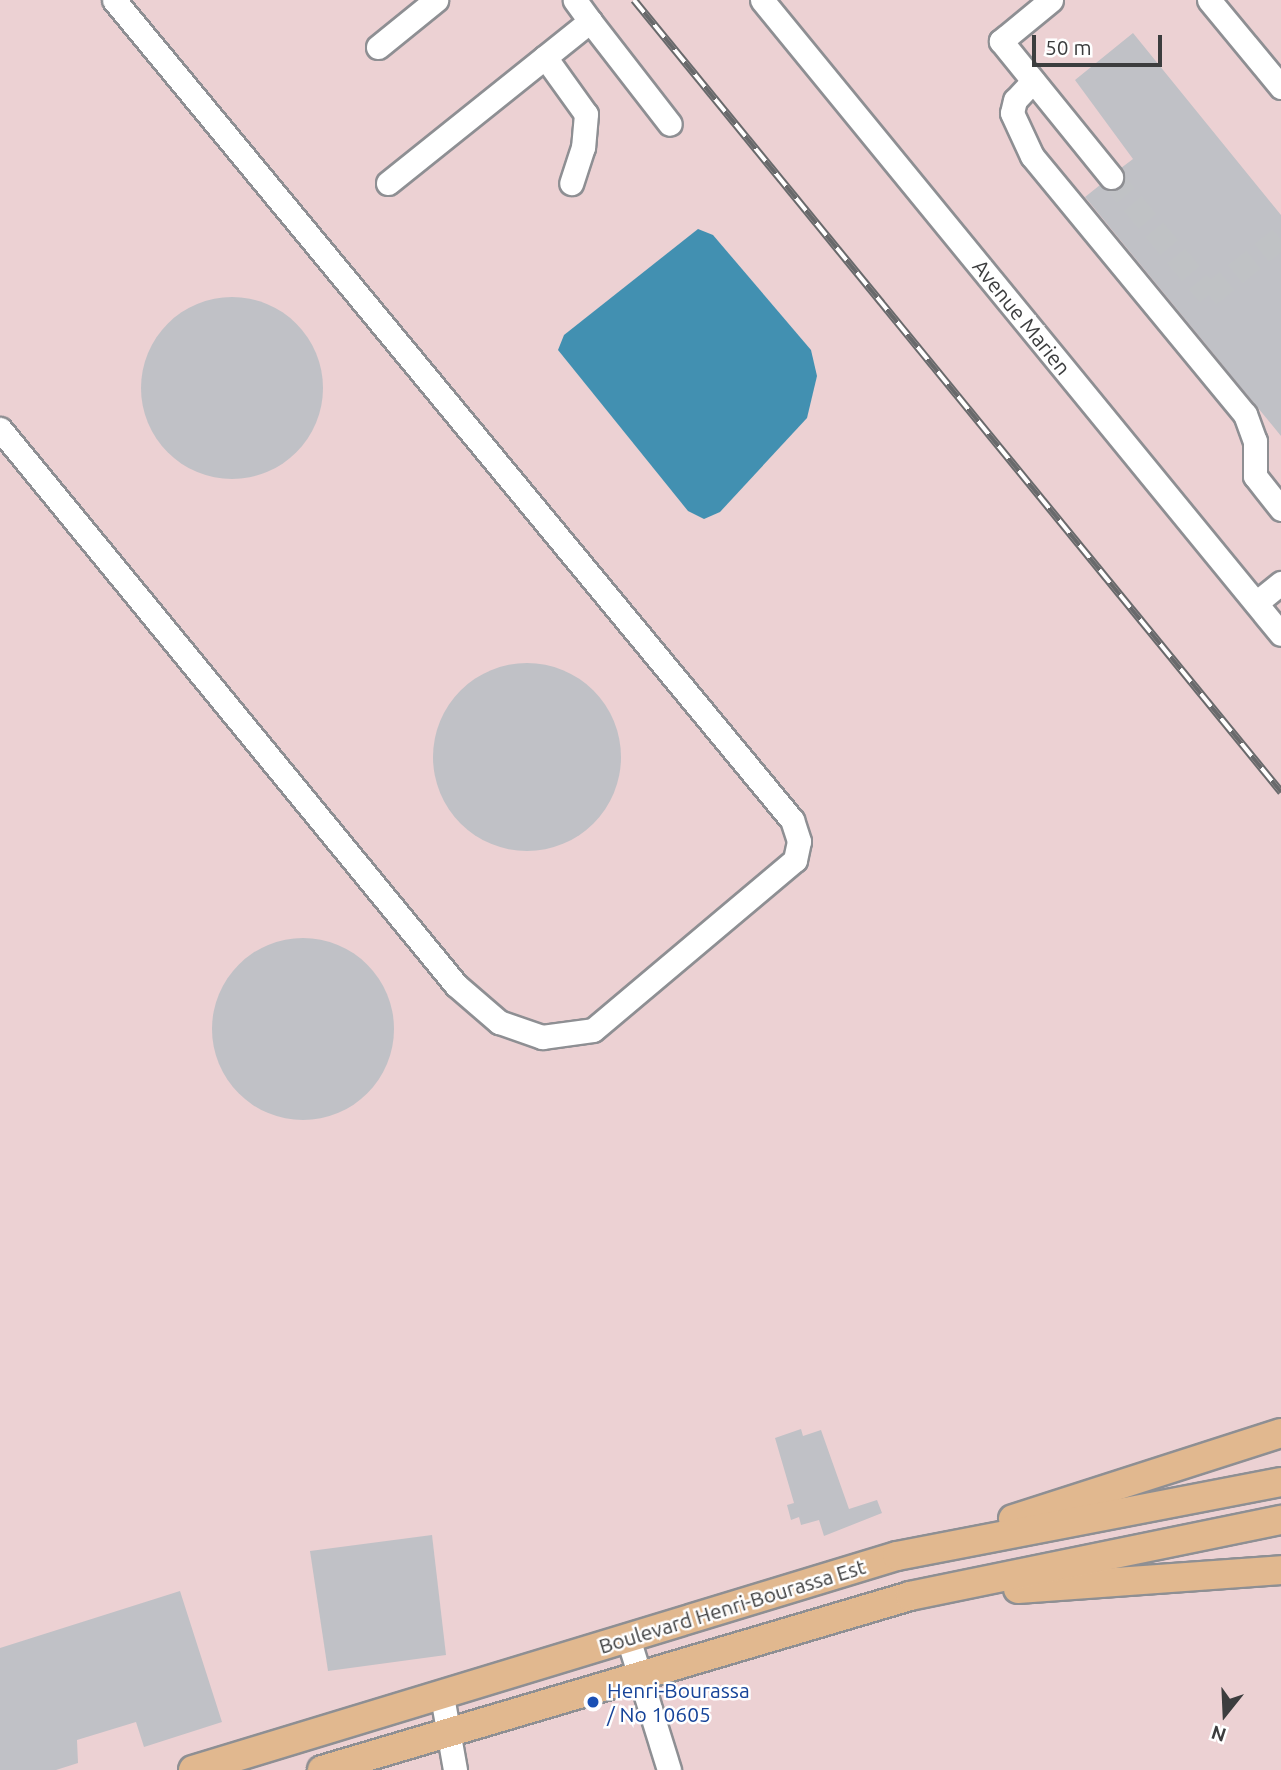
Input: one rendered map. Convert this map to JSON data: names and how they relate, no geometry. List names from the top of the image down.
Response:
{
  "streets": {
    "main road": ["Boulevard Henri-Bourassa Est"],
    "street": ["Avenue Marien"]
  },
  "places": ["Henri-Bourassa / No 10605"],
  "scale_bar": "50 m",
  "north": "bottom"
}
